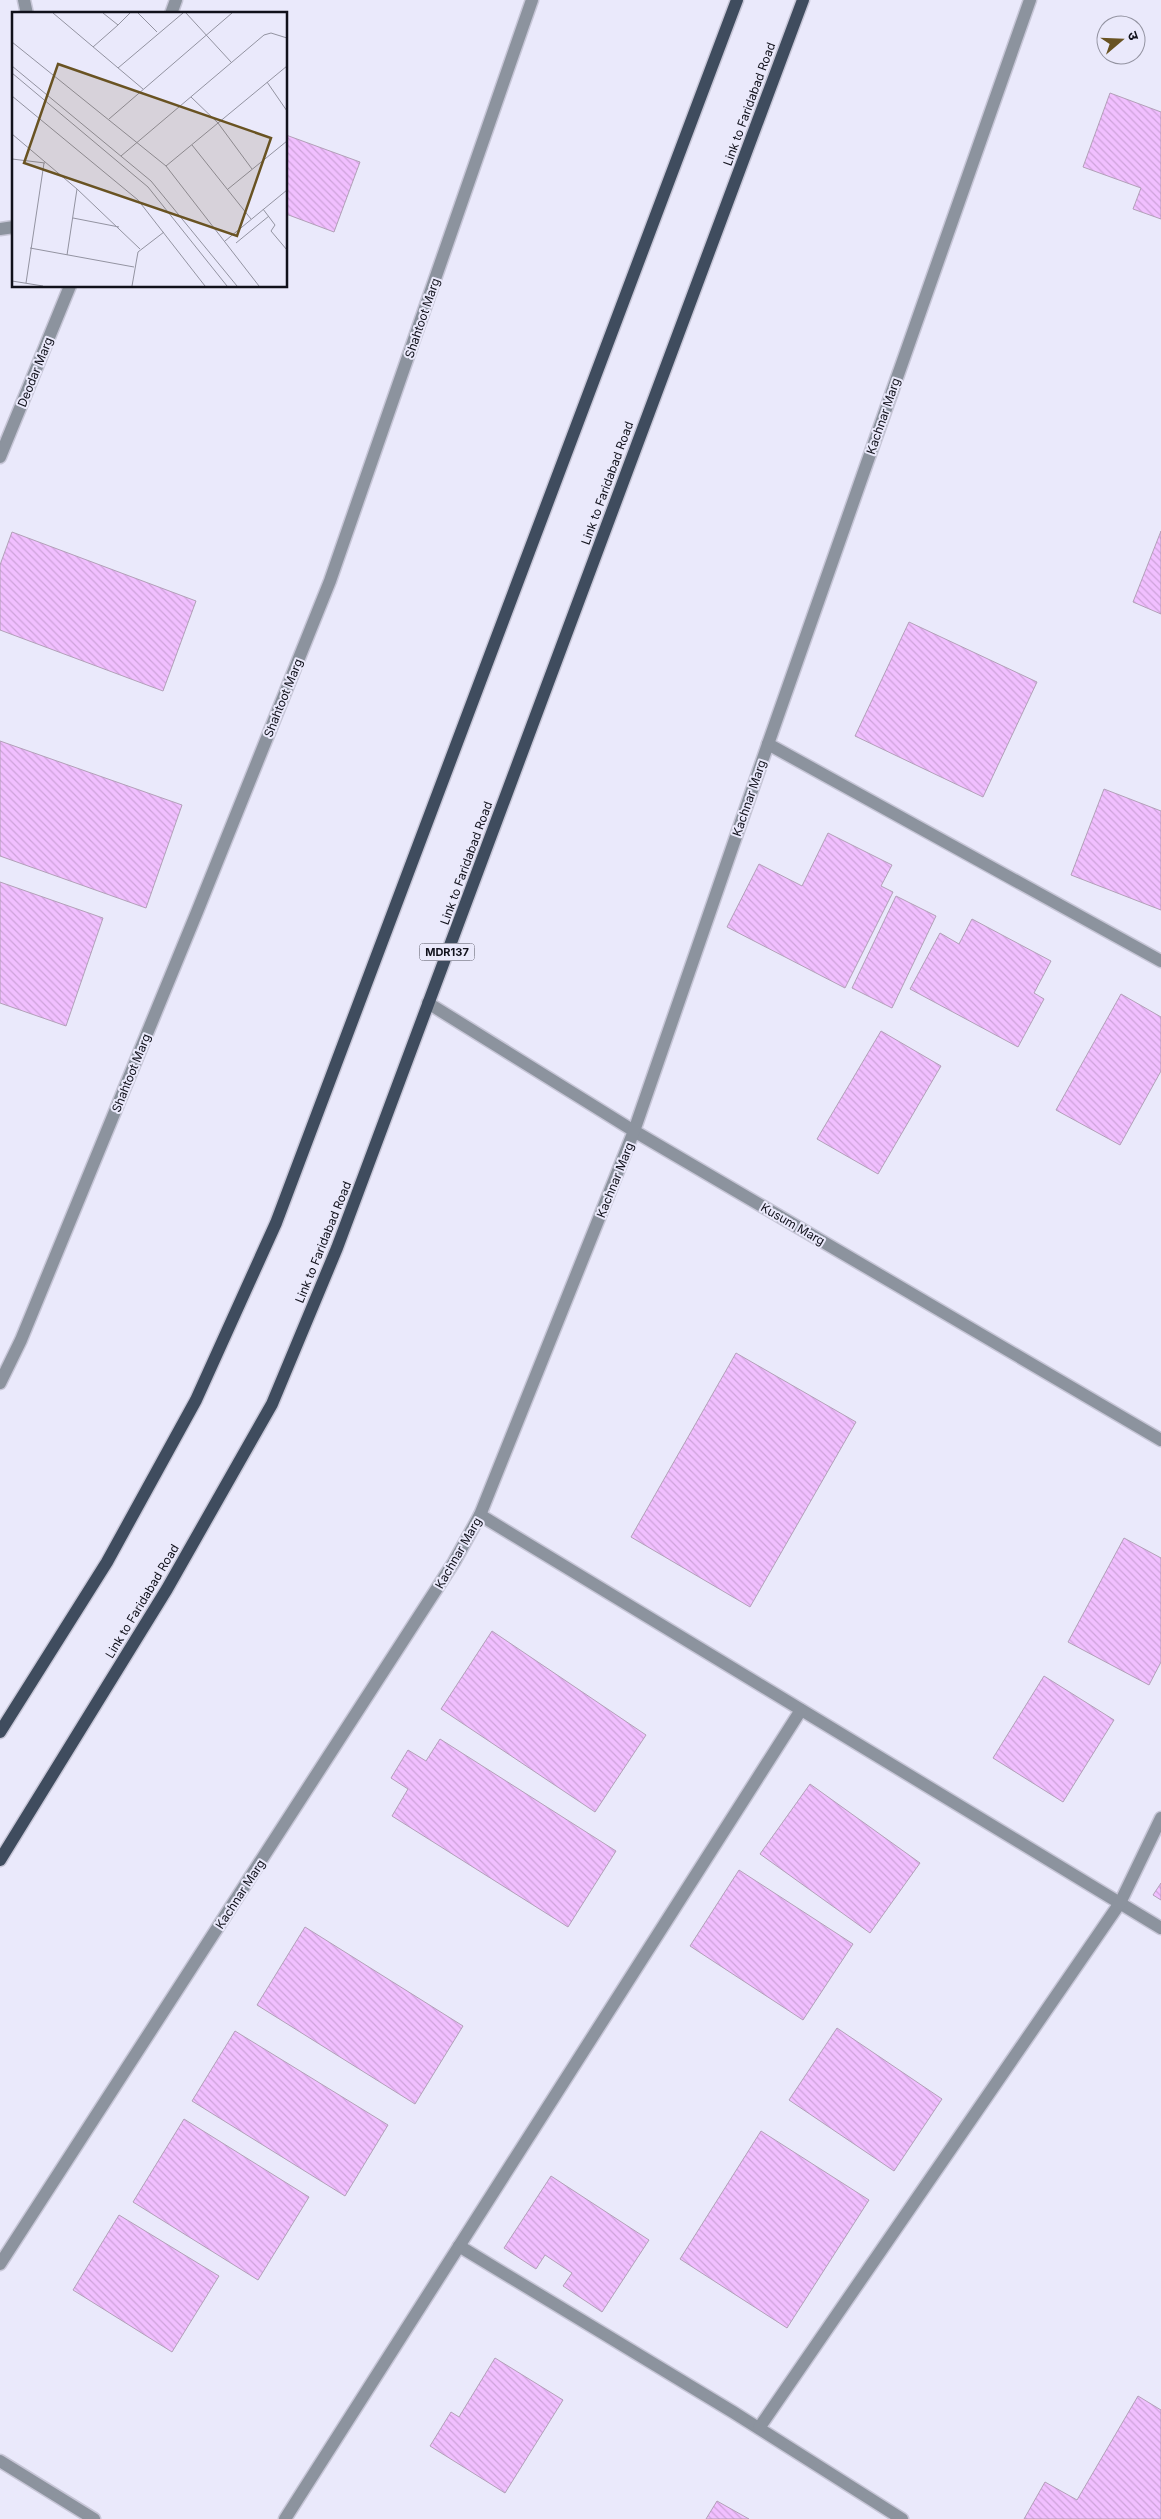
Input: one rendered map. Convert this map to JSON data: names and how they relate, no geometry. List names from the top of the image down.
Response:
{
  "streets": {
    "main road": ["Link to Faridabad Road", "MDR137"],
    "street": [
      "Shahtoot Marg",
      "Deodar Marg",
      "Kachnar Marg",
      "Kusum Marg"
    ]
  },
  "crossings": [
    ["Link to Faridabad Road", "Kusum Marg"],
    ["Kachnar Marg", "Kusum Marg"]
  ],
  "north": "right"
}
